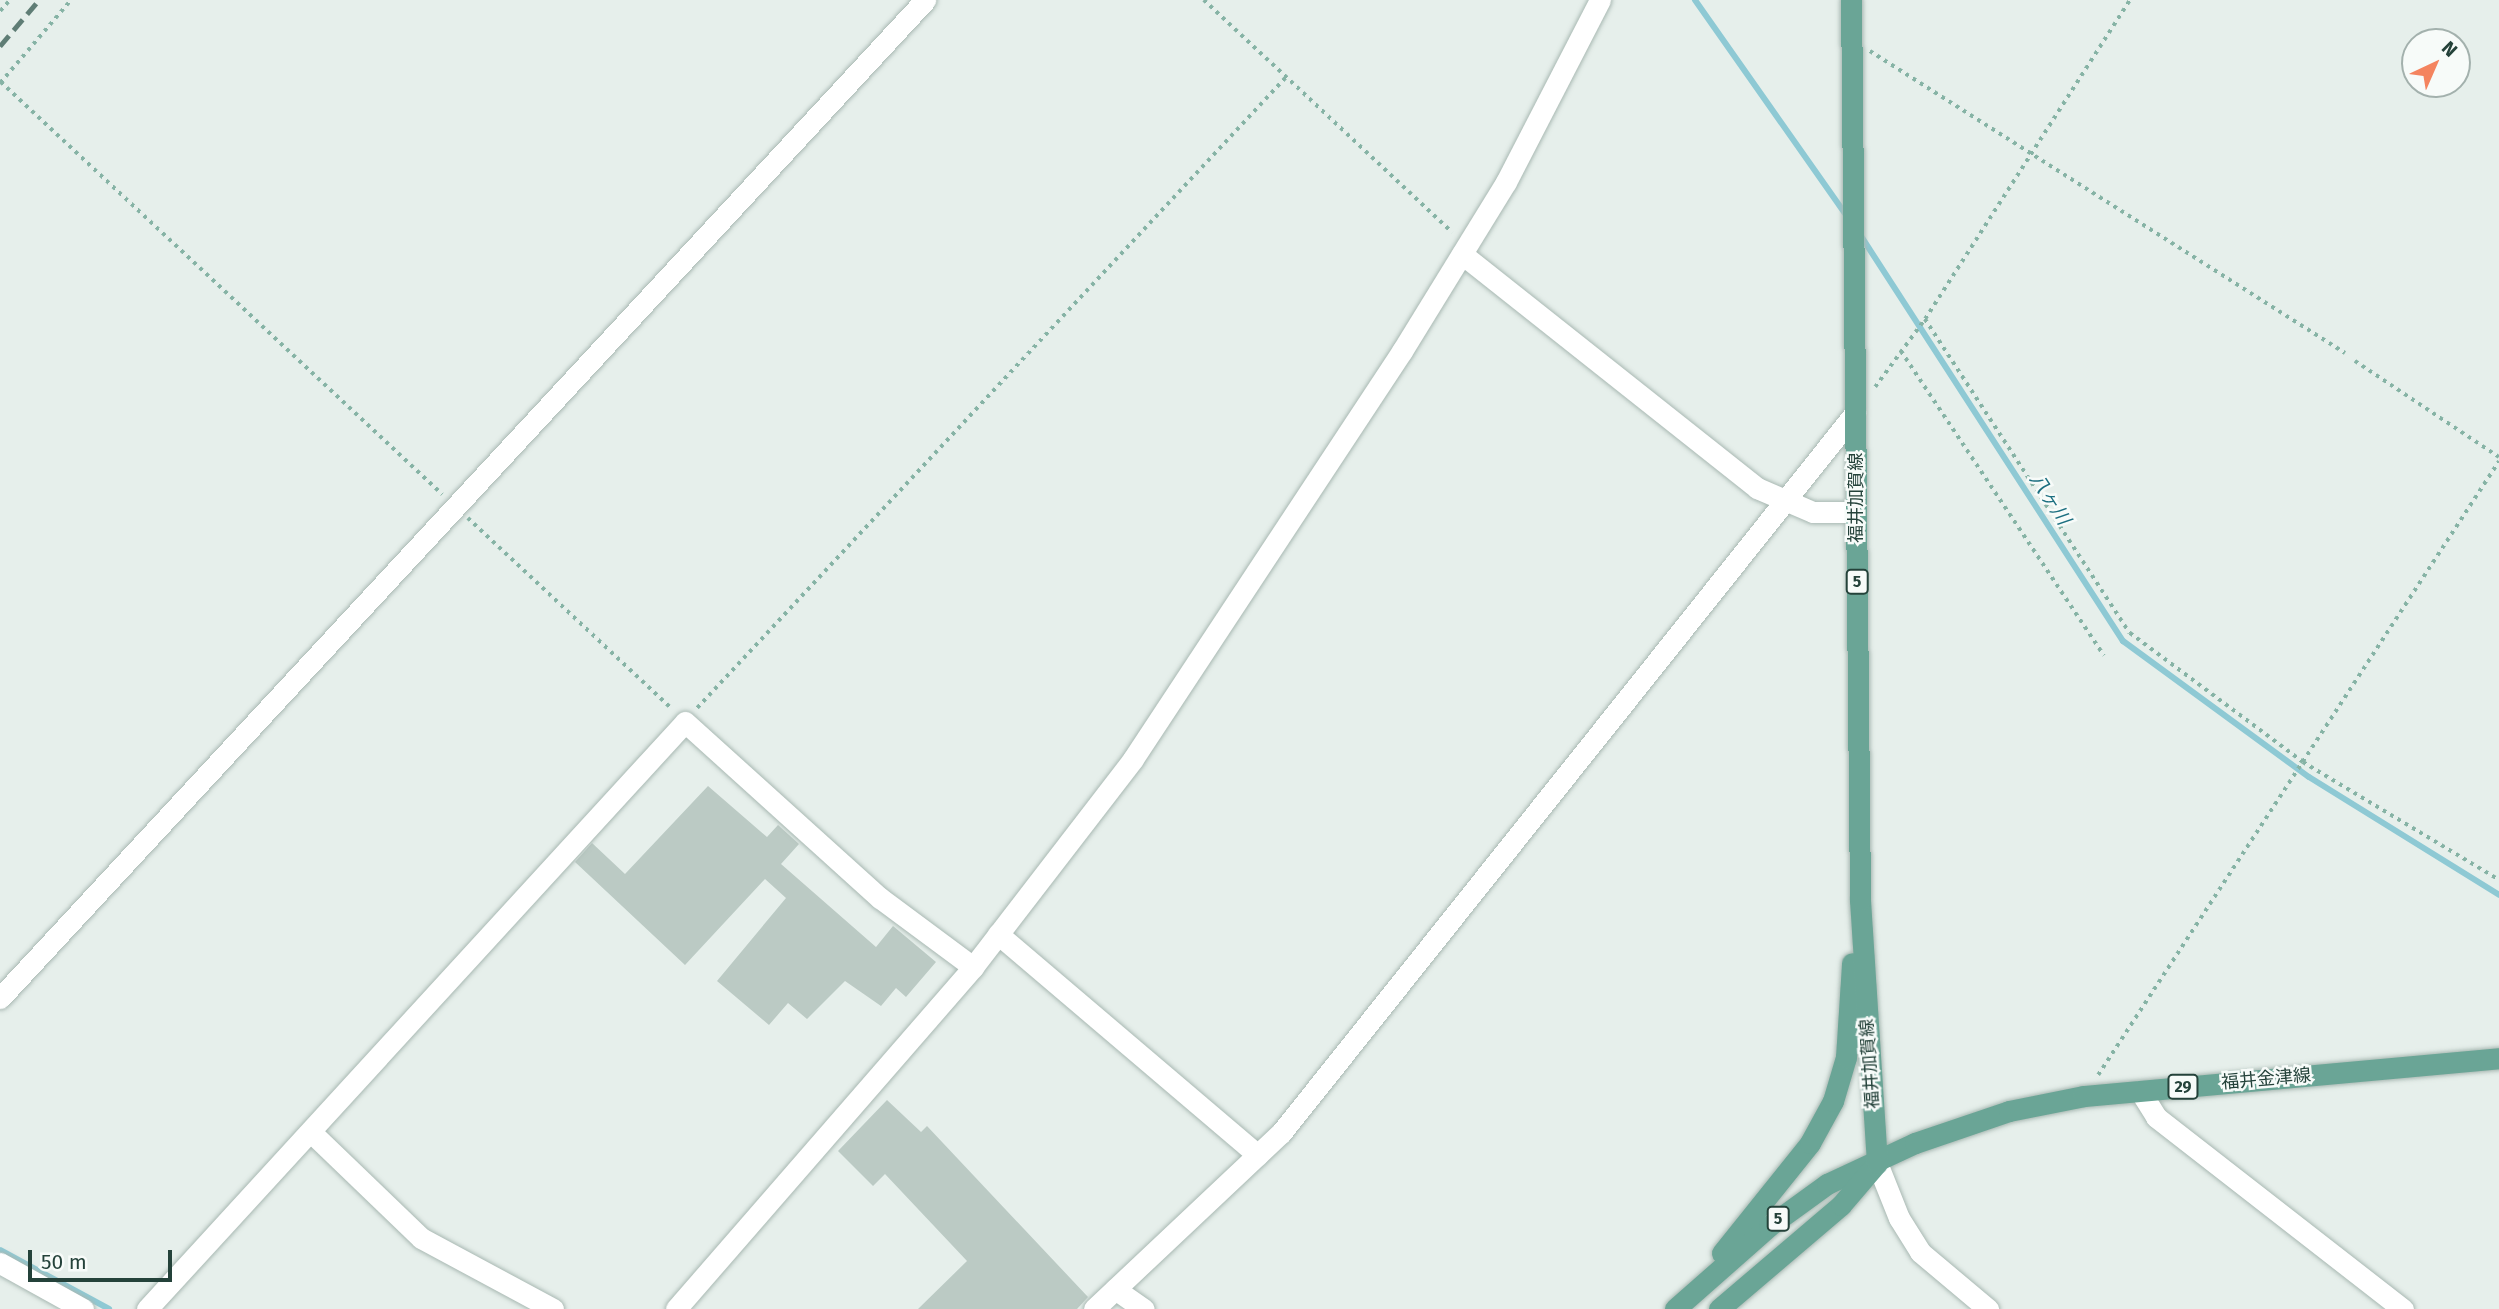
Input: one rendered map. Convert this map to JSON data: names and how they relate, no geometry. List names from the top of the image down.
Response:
{
  "streets": {
    "main road": [
      "福井加賀線",
      "5",
      "福井金津線",
      "29"
    ]
  },
  "crossings": [
    ["福井加賀線", "5"],
    ["福井加賀線", "福井金津線"],
    ["5", "福井金津線"]
  ],
  "water": ["八ヶ川"],
  "scale_bar": "50 m",
  "north": "top right"
}
